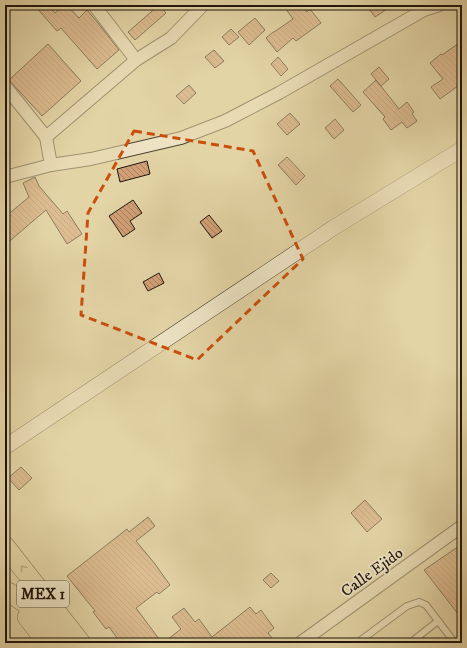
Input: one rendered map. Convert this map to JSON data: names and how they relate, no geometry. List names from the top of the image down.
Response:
{
  "streets": {
    "main road": ["MEX 1"],
    "street": ["Calle Ejido"]
  }
}
